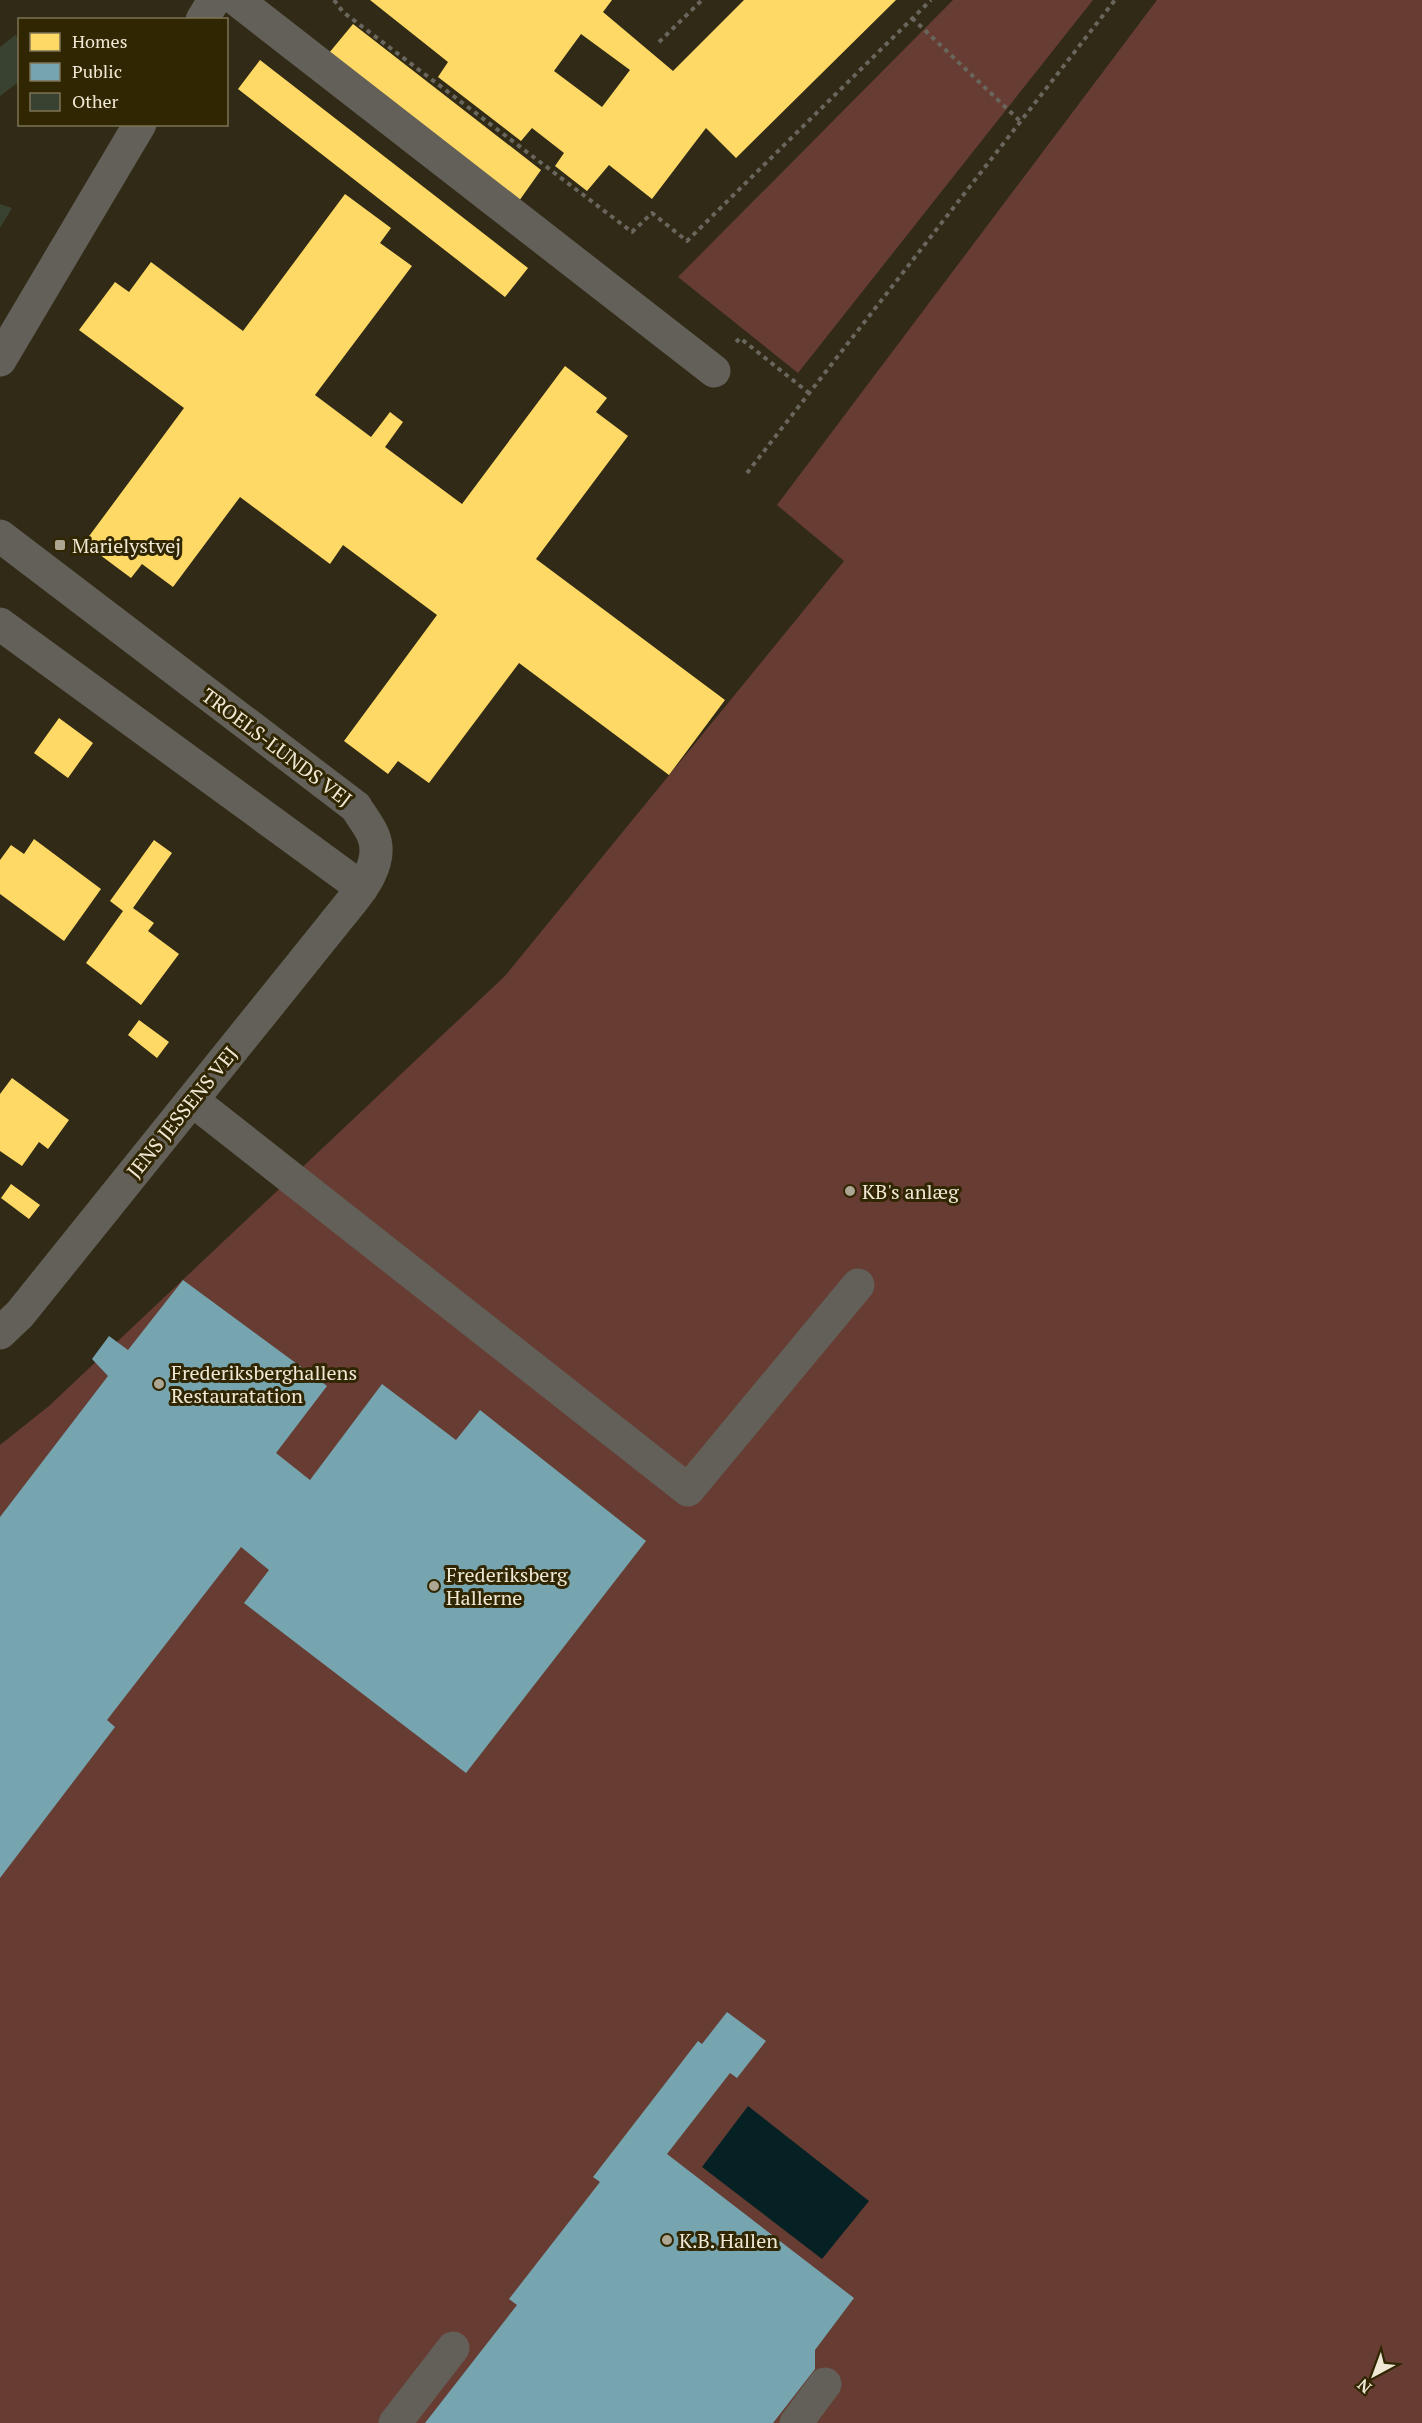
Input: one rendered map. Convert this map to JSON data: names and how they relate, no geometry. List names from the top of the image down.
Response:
{
  "streets": {
    "street": ["TROELS-LUNDS VEJ", "JENS JESSENS VEJ"]
  },
  "crossings": [
    ["TROELS-LUNDS VEJ", "JENS JESSENS VEJ"]
  ],
  "places": {
    "transit": ["Marielystvej"],
    "other": [
      "KB's anlæg",
      "Frederiksberghallens Restauratation",
      "Frederiksberg Hallerne",
      "K.B. Hallen"
    ]
  },
  "legend": ["Homes", "Public", "Other"],
  "north": "bottom left"
}
